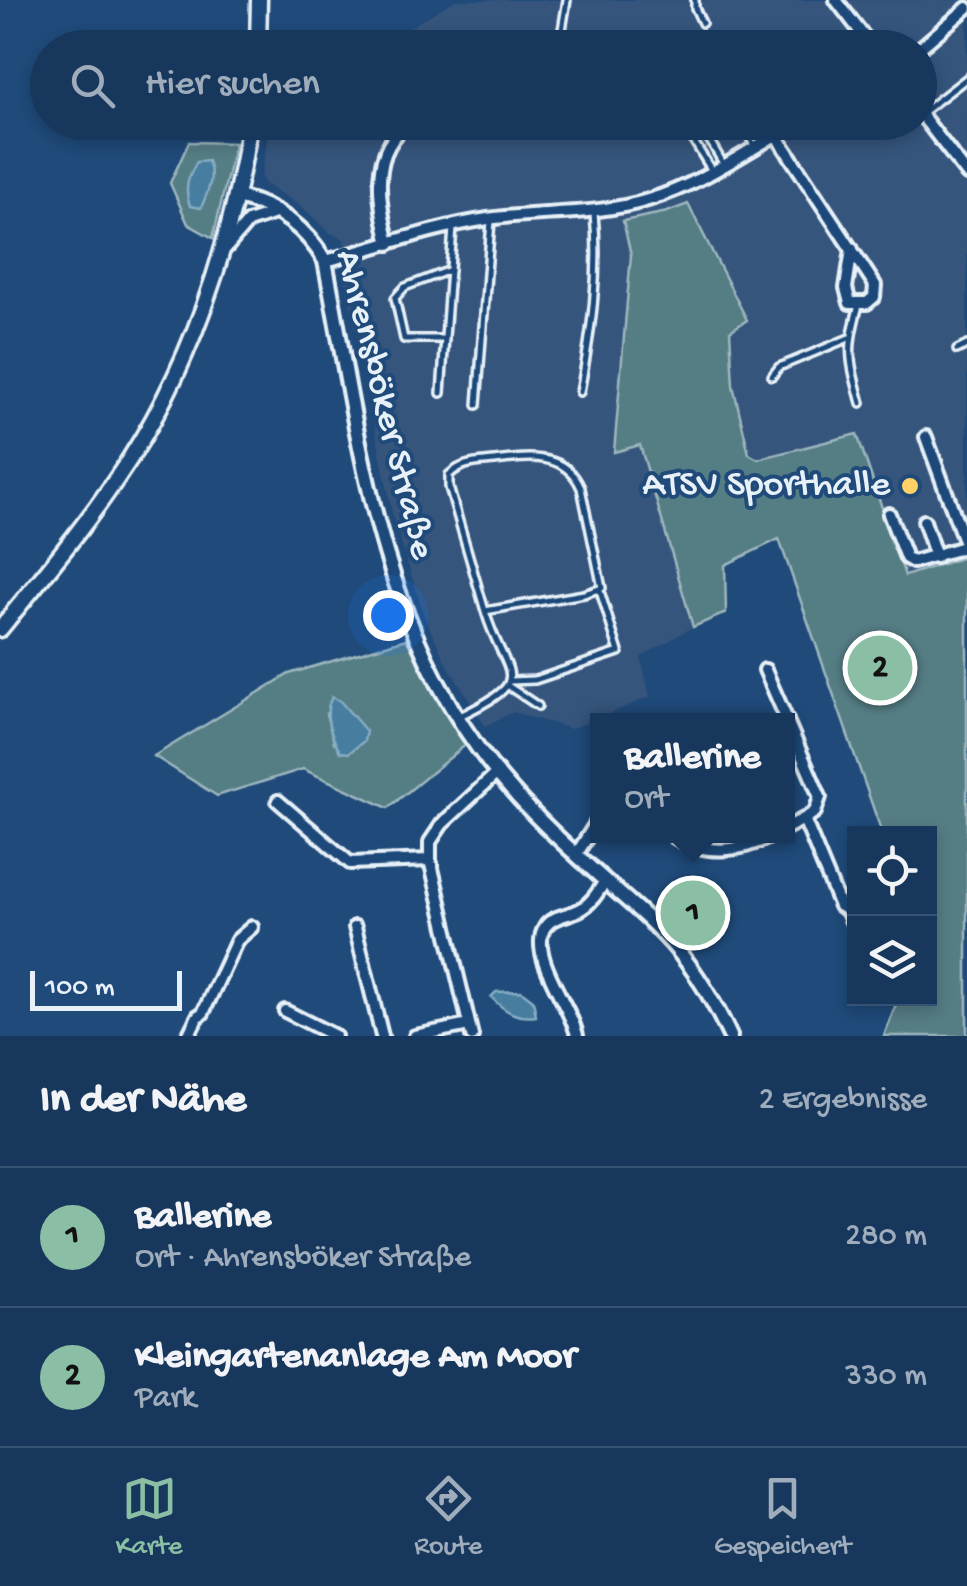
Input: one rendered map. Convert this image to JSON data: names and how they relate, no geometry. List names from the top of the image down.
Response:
{
  "streets": {
    "street": ["Ahrensböker Straße"]
  },
  "places": ["ATSV Sporthalle"],
  "scale_bar": "100 m",
  "page": {
    "search": "Hier suchen",
    "pins": ["2", "1"],
    "popup": ["Ballerine", "Ort"],
    "scale": "100 m",
    "heading": ["In der Nähe", "2 Ergebnisse"],
    "list": [
      {
        "mark": "1",
        "name": "Ballerine",
        "note": "Ort · Ahrensböker Straße",
        "value": "280 m"
      },
      {
        "mark": "2",
        "name": "Kleingartenanlage Am Moor",
        "note": "Park",
        "value": "330 m"
      }
    ],
    "nav": ["Karte", "Route", "Gespeichert"]
  }
}
